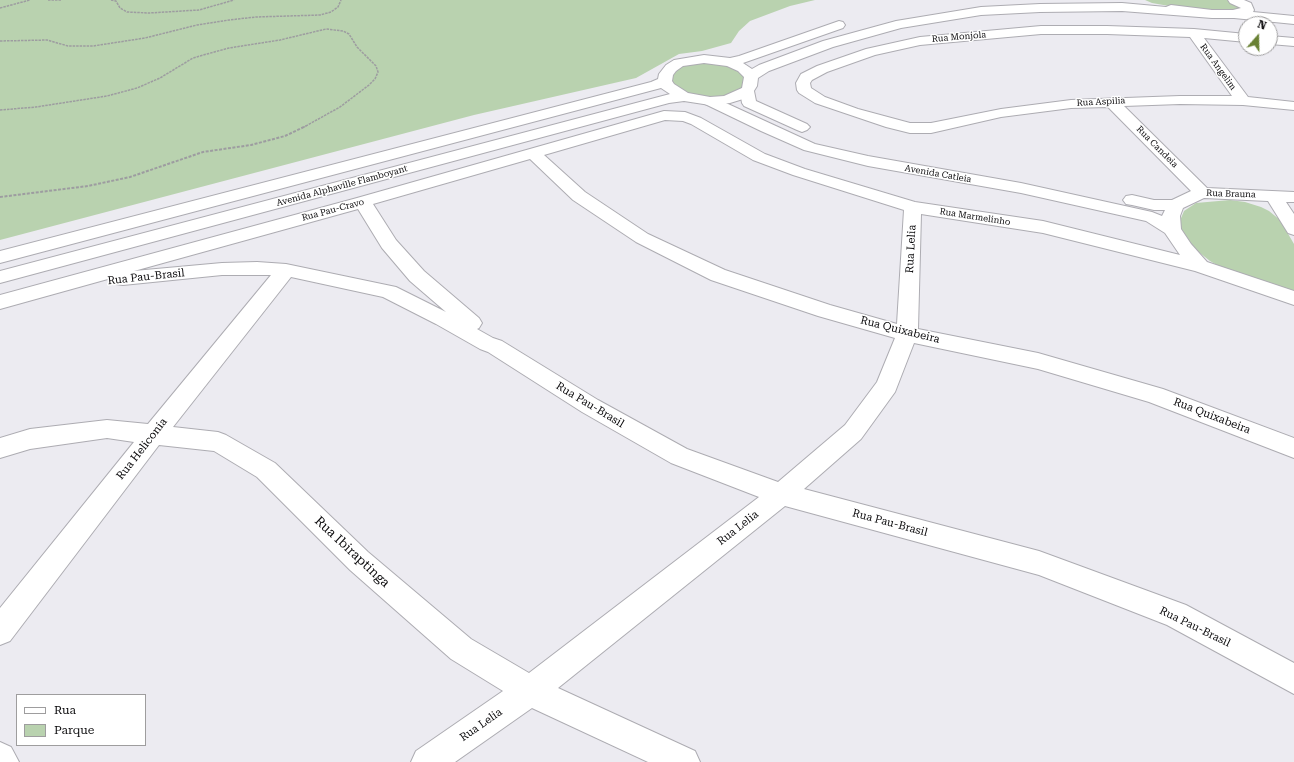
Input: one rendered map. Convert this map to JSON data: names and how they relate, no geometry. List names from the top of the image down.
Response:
{
  "streets": {
    "street": [
      "Rua Monjola",
      "Rua Angelim",
      "Rua Aspilia",
      "Rua Candeia",
      "Avenida Catleia",
      "Avenida Alphaville Flamboyant",
      "Rua Brauna",
      "Rua Pau-Cravo",
      "Rua Marmelinho",
      "Rua Lelia",
      "Rua Pau-Brasil",
      "Rua Quixabeira",
      "Rua Heliconia",
      "Rua Ibiraptinga"
    ]
  },
  "crossings": [
    ["Rua Monjola", "Rua Angelim"],
    ["Rua Monjola", "Rua Aspilia"],
    ["Rua Angelim", "Rua Aspilia"],
    ["Rua Aspilia", "Rua Candeia"],
    ["Rua Candeia", "Rua Brauna"],
    ["Avenida Catleia", "Rua Brauna"],
    ["Rua Pau-Cravo", "Rua Marmelinho"],
    ["Rua Pau-Cravo", "Rua Pau-Brasil"],
    ["Rua Pau-Cravo", "Rua Quixabeira"],
    ["Rua Marmelinho", "Rua Lelia"],
    ["Rua Lelia", "Rua Pau-Brasil"],
    ["Rua Lelia", "Rua Quixabeira"],
    ["Rua Lelia", "Rua Ibiraptinga"],
    ["Rua Pau-Brasil", "Rua Heliconia"],
    ["Rua Heliconia", "Rua Ibiraptinga"]
  ],
  "legend": ["Rua", "Parque"],
  "north": "top"
}
